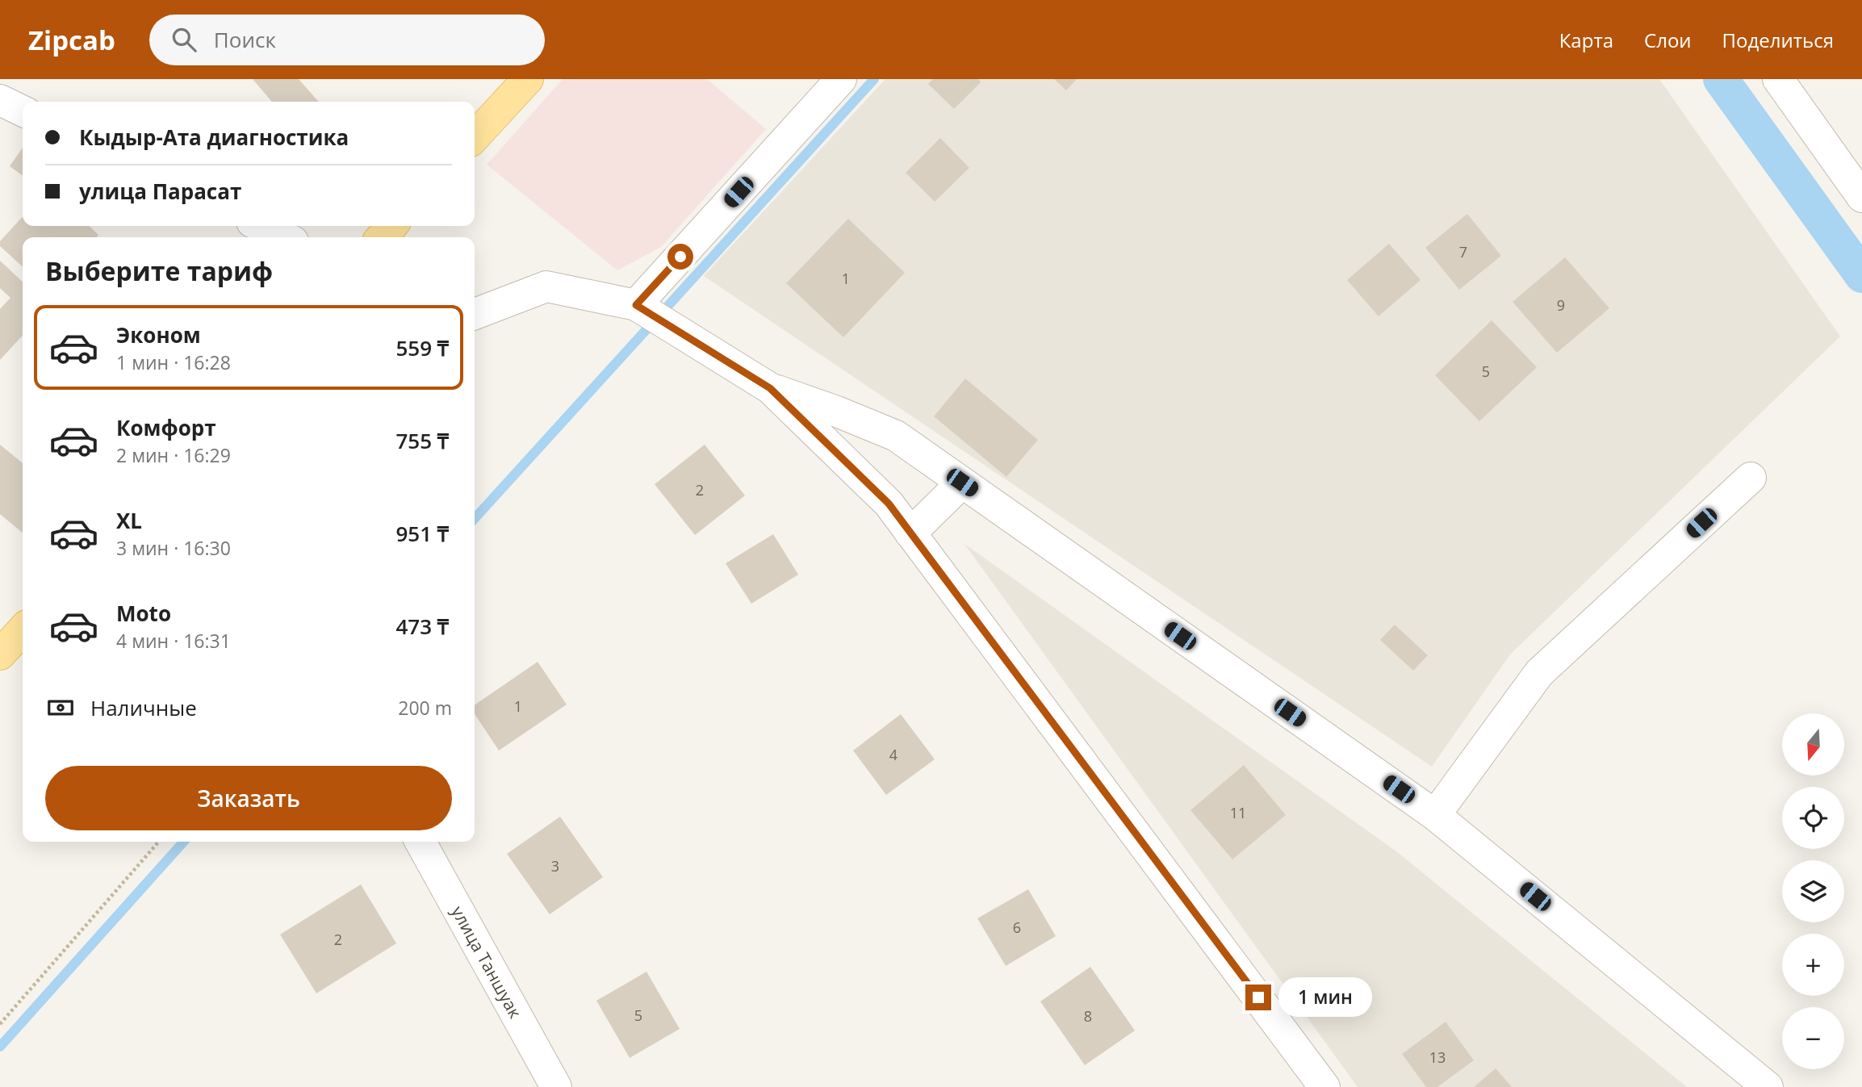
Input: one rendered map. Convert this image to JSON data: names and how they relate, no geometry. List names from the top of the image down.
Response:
{
  "streets": {
    "street": ["улица Таншуак"]
  },
  "house_numbers": [
    "7",
    "1",
    "9",
    "5",
    "2",
    "1",
    "4",
    "11",
    "3",
    "6",
    "2",
    "5",
    "8",
    "13"
  ],
  "north": "bottom",
  "page": {
    "header": "Zipcab",
    "search": "Поиск",
    "nav": ["Карта", "Слои", "Поделиться"],
    "banner": ["Кыдыр-Ата диагностика", "улица Парасат"],
    "heading": "Выберите тариф",
    "list": [
      {
        "name": "Эконом",
        "note": "1 мин · 16:28",
        "value": "559 ₸"
      },
      {
        "name": "Комфорт",
        "note": "2 мин · 16:29",
        "value": "755 ₸"
      },
      {
        "name": "XL",
        "note": "3 мин · 16:30",
        "value": "951 ₸"
      },
      {
        "name": "Moto",
        "note": "4 мин · 16:31",
        "value": "473 ₸"
      }
    ],
    "pay": ["Наличные", "200 m"],
    "map_buttons": ["+", "−"],
    "buttons": "Заказать",
    "bubble": "1 мин"
  }
}
